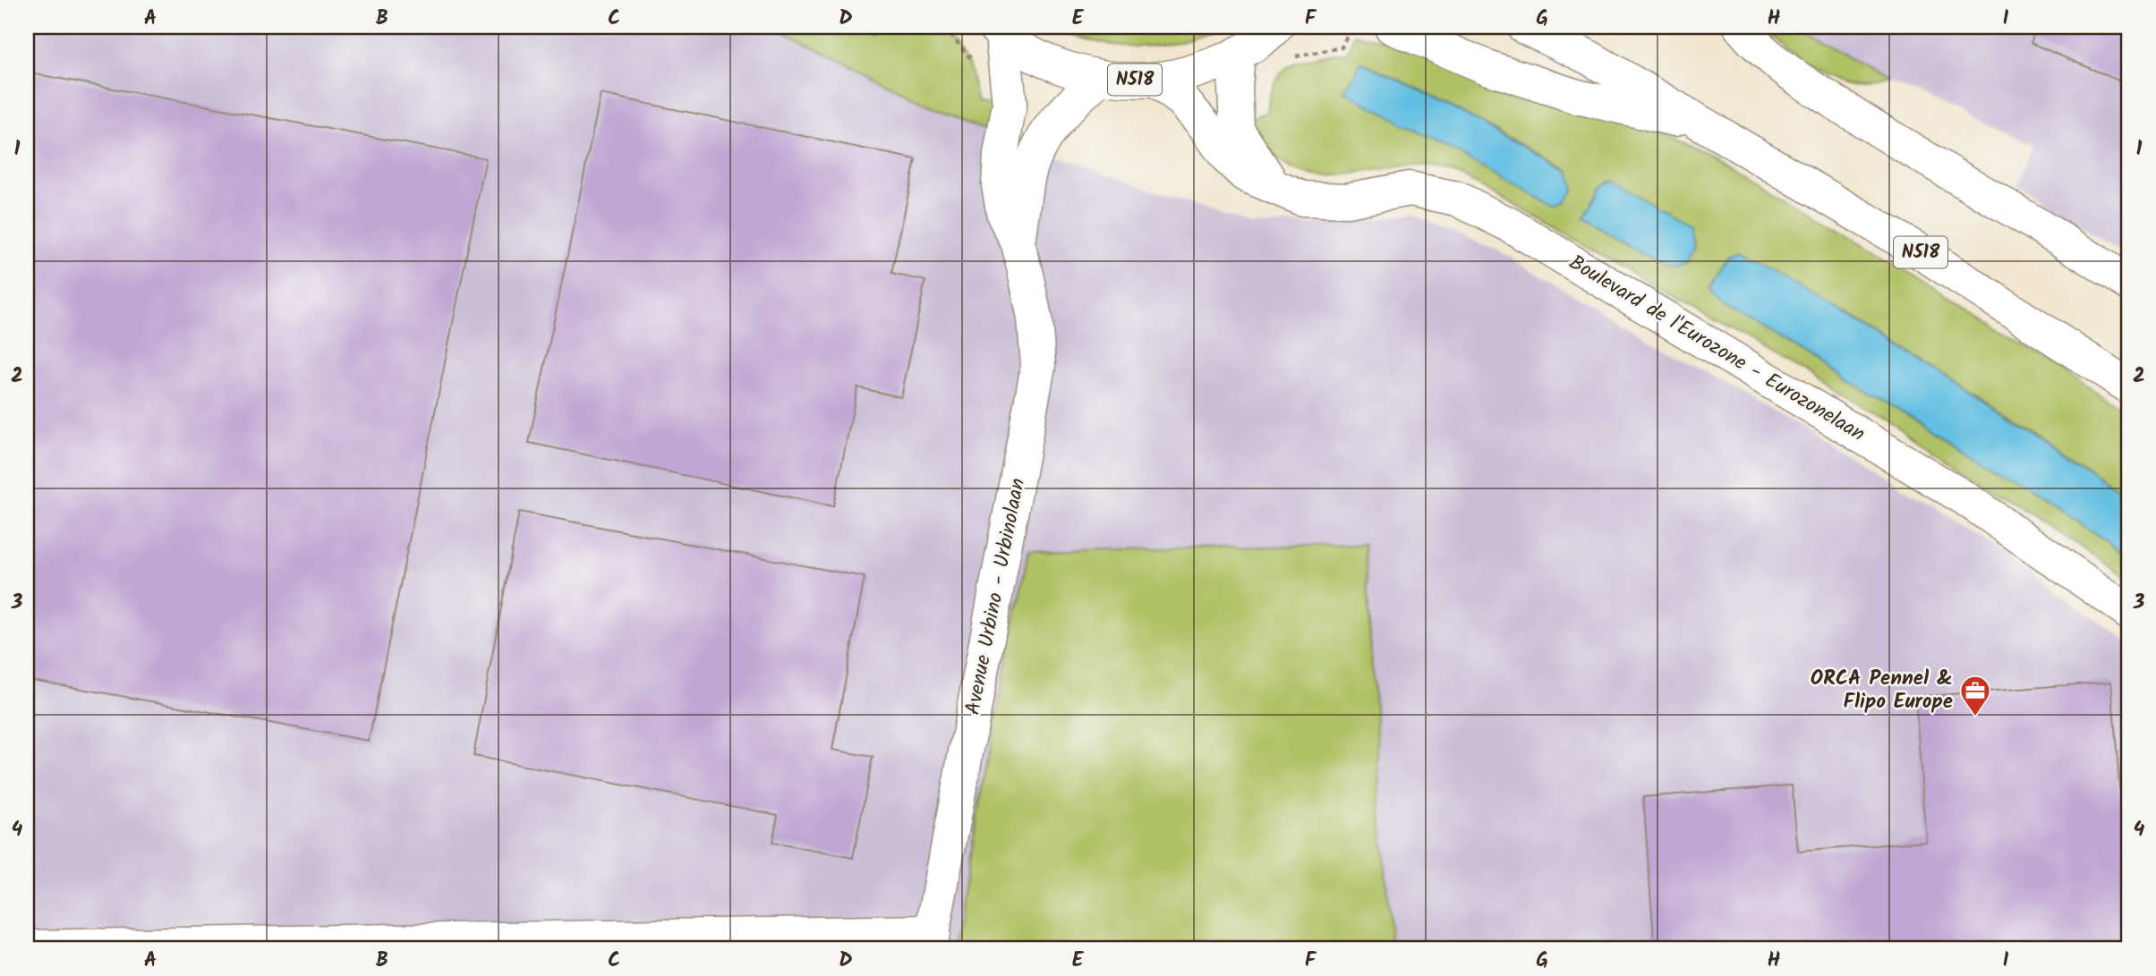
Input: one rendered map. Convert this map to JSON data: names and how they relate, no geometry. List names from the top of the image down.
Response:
{
  "streets": {
    "main road": ["N518", "Boulevard de l'Eurozone - Eurozonelaan", "Avenue Urbino - Urbinolaan"]
  },
  "crossings": [
    ["N518", "Boulevard de l'Eurozone - Eurozonelaan"],
    ["N518", "Avenue Urbino - Urbinolaan"]
  ],
  "places": {
    "office": ["ORCA Pennel & Flipo Europe"]
  },
  "grid": {
    "columns": [
      "A",
      "B",
      "C",
      "D",
      "E",
      "F",
      "G",
      "H",
      "I"
    ],
    "rows": [
      "1",
      "2",
      "3",
      "4"
    ]
  }
}
